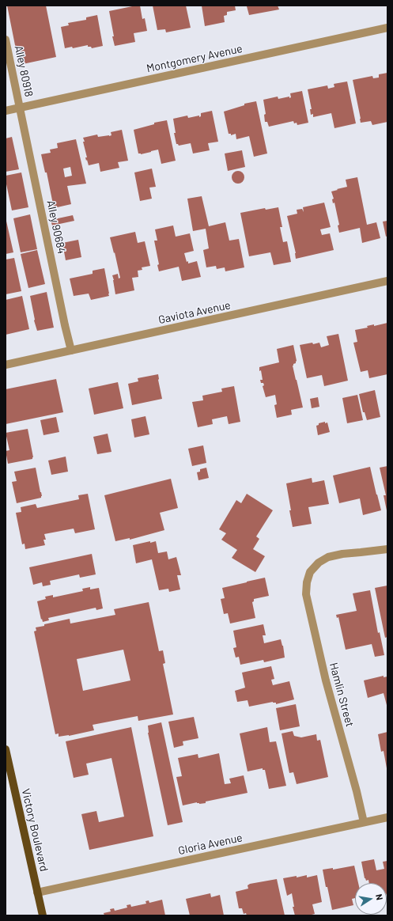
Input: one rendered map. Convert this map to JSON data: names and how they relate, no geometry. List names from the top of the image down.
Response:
{
  "streets": {
    "main road": ["Victory Boulevard"],
    "street": [
      "Montgomery Avenue",
      "Alley 80918",
      "Alley 90684",
      "Gaviota Avenue",
      "Hamlin Street",
      "Gloria Avenue"
    ]
  },
  "crossings": [
    ["Montgomery Avenue", "Alley 80918"],
    ["Montgomery Avenue", "Alley 90684"],
    ["Alley 80918", "Alley 90684"],
    ["Alley 90684", "Gaviota Avenue"],
    ["Hamlin Street", "Gloria Avenue"],
    ["Victory Boulevard", "Gloria Avenue"]
  ],
  "north": "right"
}
